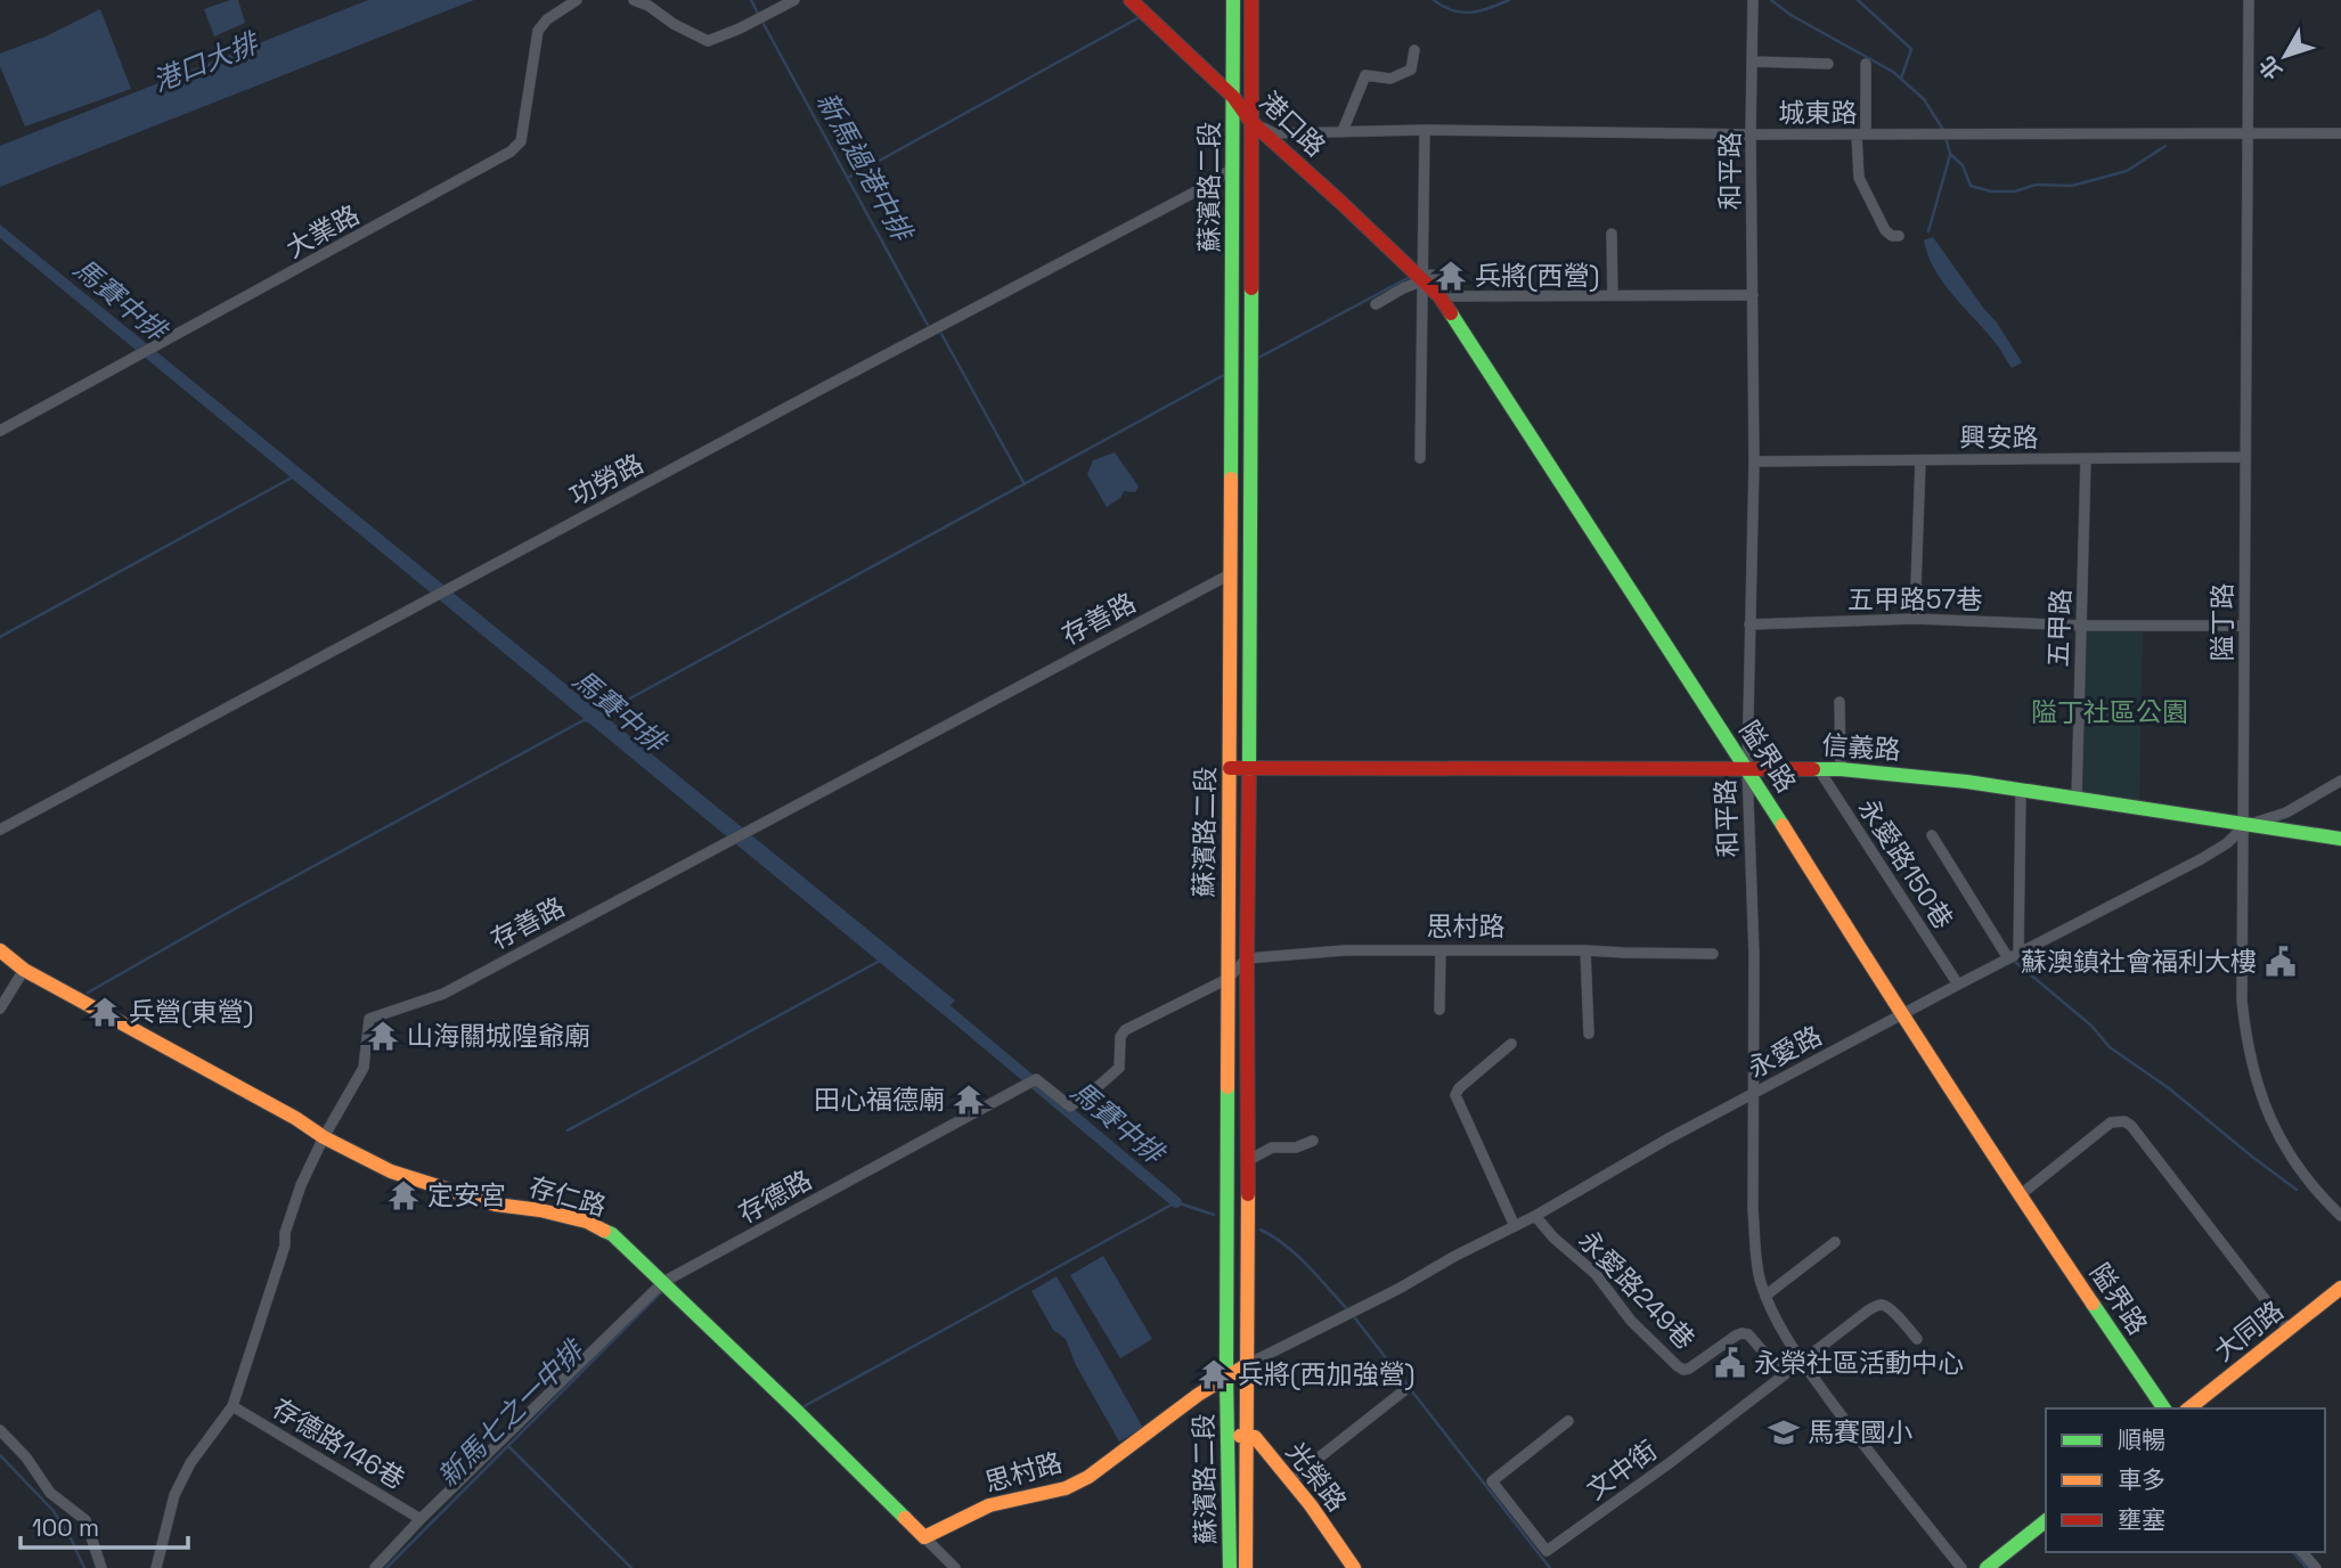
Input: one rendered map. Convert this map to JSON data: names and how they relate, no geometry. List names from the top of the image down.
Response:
{
  "streets": {
    "street": [
      "城東路",
      "港口路",
      "和平路",
      "蘇濱路二段",
      "大業路",
      "興安路",
      "功勞路",
      "五甲路57巷",
      "存善路",
      "隘丁路",
      "五甲路",
      "信義路",
      "隘界路",
      "永愛路150巷",
      "思村路",
      "永愛路",
      "存仁路",
      "存德路",
      "永愛路249巷",
      "大同路",
      "存德路146巷",
      "文中街",
      "光榮路"
    ]
  },
  "crossings": [
    ["城東路", "港口路"],
    ["城東路", "和平路"],
    ["城東路", "蘇濱路二段"],
    ["城東路", "隘丁路"],
    ["港口路", "蘇濱路二段"],
    ["港口路", "隘界路"],
    ["和平路", "興安路"],
    ["和平路", "五甲路57巷"],
    ["和平路", "信義路"],
    ["和平路", "隘界路"],
    ["和平路", "永愛路"],
    ["和平路", "文中街"],
    ["蘇濱路二段", "功勞路"],
    ["蘇濱路二段", "存善路"],
    ["蘇濱路二段", "信義路"],
    ["蘇濱路二段", "思村路"],
    ["蘇濱路二段", "永愛路"],
    ["蘇濱路二段", "存德路"],
    ["蘇濱路二段", "光榮路"],
    ["興安路", "隘丁路"],
    ["興安路", "五甲路"],
    ["五甲路57巷", "隘丁路"],
    ["五甲路57巷", "五甲路"],
    ["存善路", "存仁路"],
    ["存善路", "存德路146巷"],
    ["隘丁路", "信義路"],
    ["隘丁路", "永愛路"],
    ["五甲路", "信義路"],
    ["信義路", "隘界路"],
    ["信義路", "永愛路150巷"],
    ["信義路", "永愛路"],
    ["隘界路", "永愛路"],
    ["永愛路150巷", "永愛路"],
    ["思村路", "永愛路"],
    ["思村路", "存仁路"],
    ["永愛路", "永愛路249巷"],
    ["存仁路", "存德路"],
    ["存德路", "存德路146巷"],
    ["永愛路249巷", "文中街"]
  ],
  "water": [
    "港口大排",
    "新馬過港中排",
    "馬賽中排",
    "新馬七之一中排"
  ],
  "parks": ["隘丁社區公園"],
  "places": {
    "temple": [
      "兵將(西營)",
      "兵營(東營)",
      "山海關城隍爺廟",
      "田心福德廟",
      "定安宮",
      "兵將(西加強營)"
    ],
    "public building": ["蘇澳鎮社會福利大樓", "永榮社區活動中心"],
    "school or university": ["馬賽國小"]
  },
  "legend": ["順暢", "車多", "壅塞"],
  "scale_bar": "100 m",
  "north": "bottom left"
}
